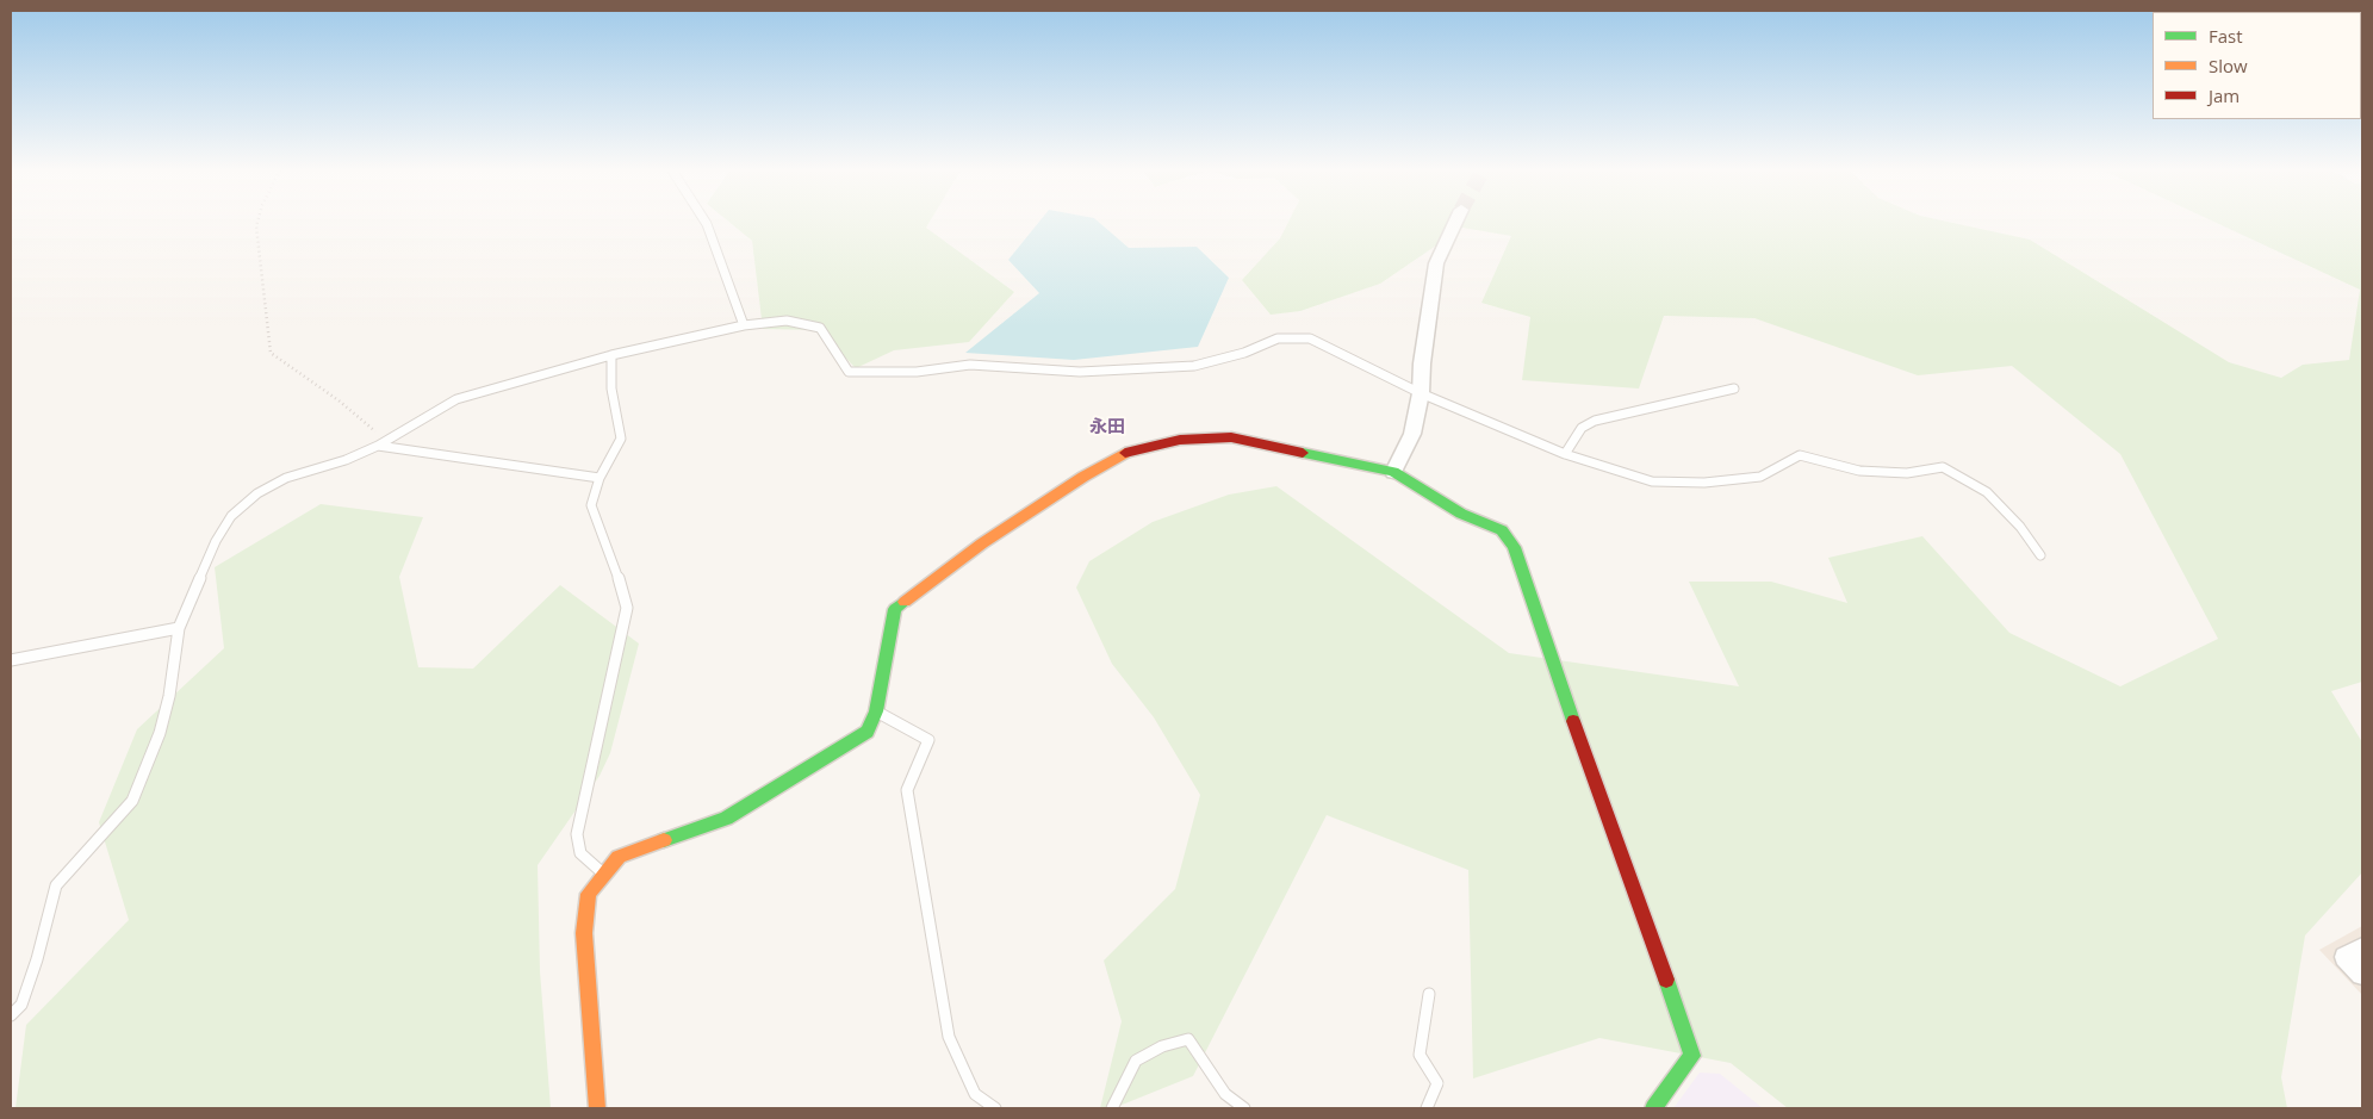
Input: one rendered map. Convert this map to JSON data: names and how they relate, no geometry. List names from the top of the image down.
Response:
{
  "districts": ["永田"],
  "legend": ["Fast", "Slow", "Jam"]
}
